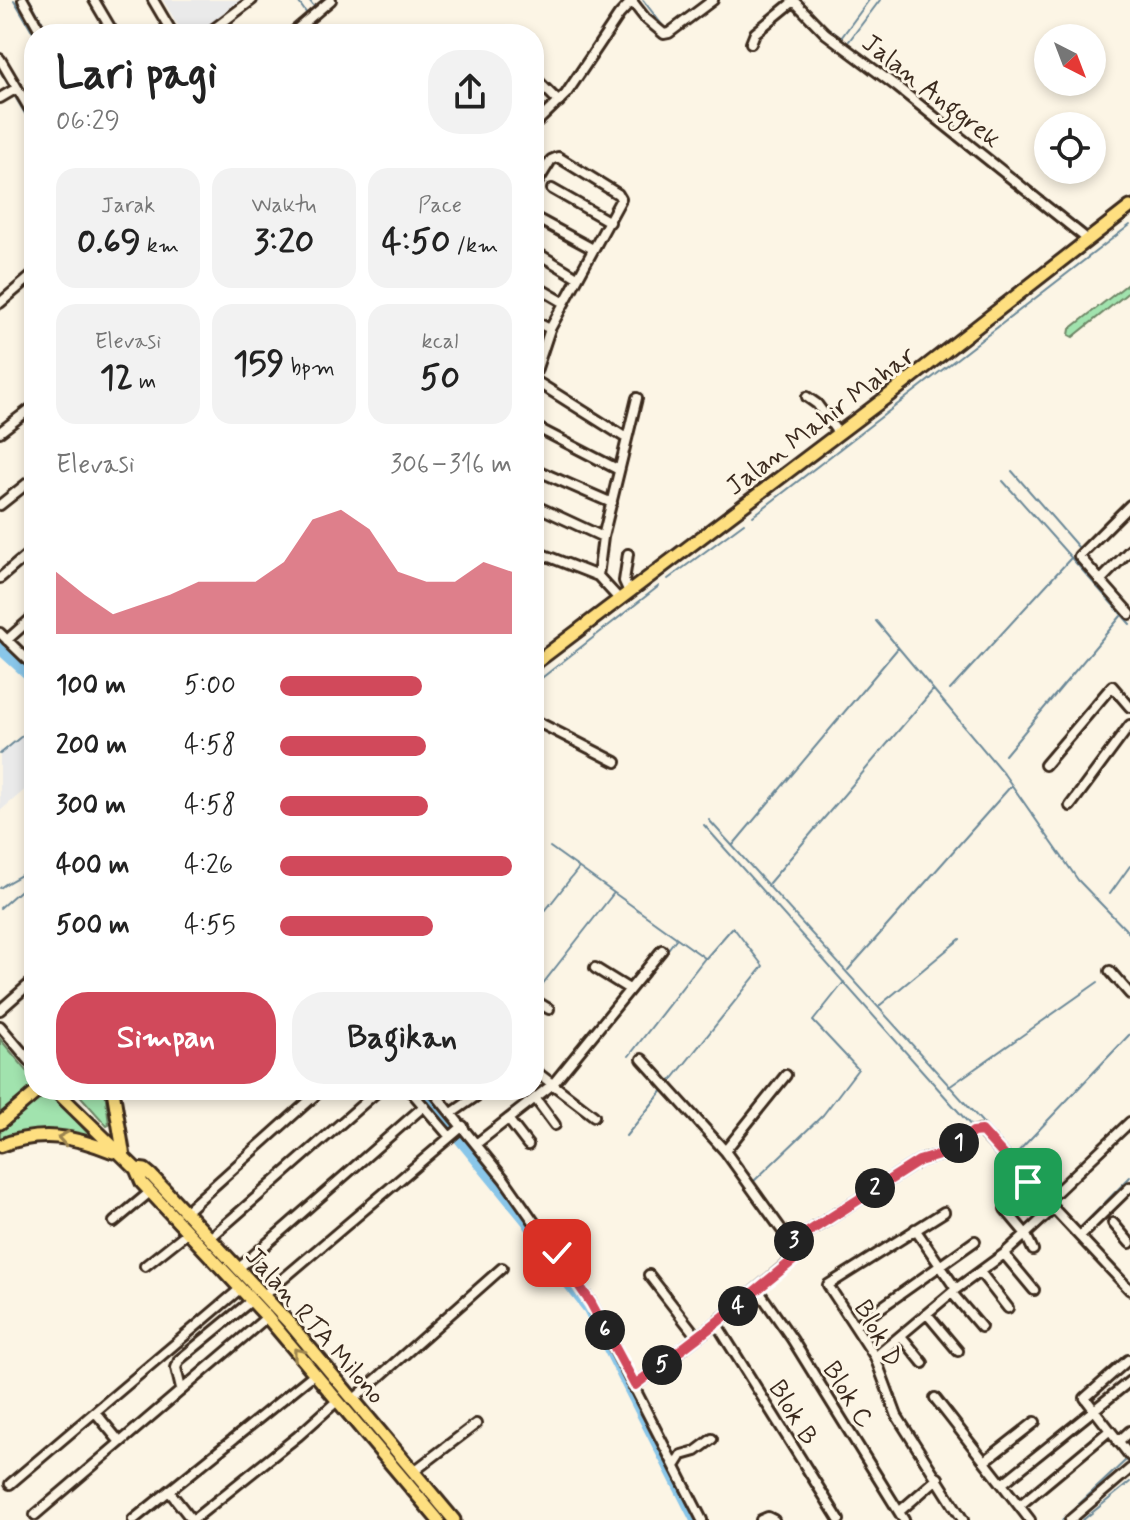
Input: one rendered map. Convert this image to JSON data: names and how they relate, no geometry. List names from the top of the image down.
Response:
{
  "streets": {
    "highway": ["Jalan Mahir Mahar", "Jalan RTA Milono"],
    "street": [
      "Jalan Anggrek",
      "Blok D",
      "Blok C",
      "Blok B"
    ]
  },
  "crossings": [
    ["Jalan Anggrek", "Jalan Mahir Mahar"]
  ],
  "north": "bottom right",
  "page": {
    "heading": ["Lari pagi", "06:29"],
    "stats": [
      ["Jarak", "0.69 km"],
      ["Waktu", "3:20"],
      ["Pace", "4:50 /km"],
      ["Elevasi", "12 m"],
      ["159 bpm"],
      ["kcal", "50"]
    ],
    "chart": ["Elevasi", "306–316 m"],
    "list": [
      {
        "name": "100 m",
        "note": "5:00"
      },
      {
        "name": "200 m",
        "note": "4:58"
      },
      {
        "name": "300 m",
        "note": "4:58"
      },
      {
        "name": "400 m",
        "note": "4:26"
      },
      {
        "name": "500 m",
        "note": "4:55"
      }
    ],
    "buttons": ["Simpan", "Bagikan"],
    "pins": [
      "1",
      "2",
      "3",
      "4",
      "6",
      "5"
    ]
  }
}
